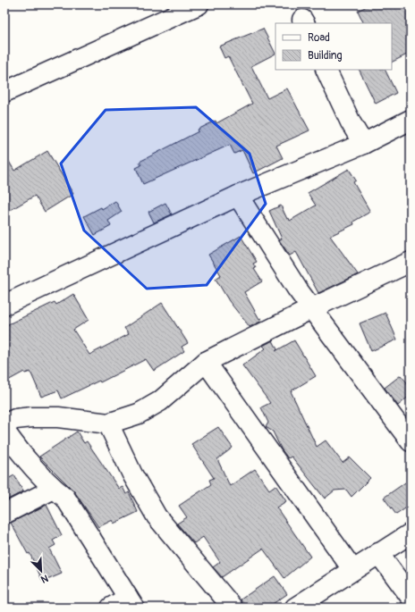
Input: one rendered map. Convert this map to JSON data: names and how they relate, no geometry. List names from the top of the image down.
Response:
{
  "legend": ["Road", "Building"],
  "north": "bottom right"
}
